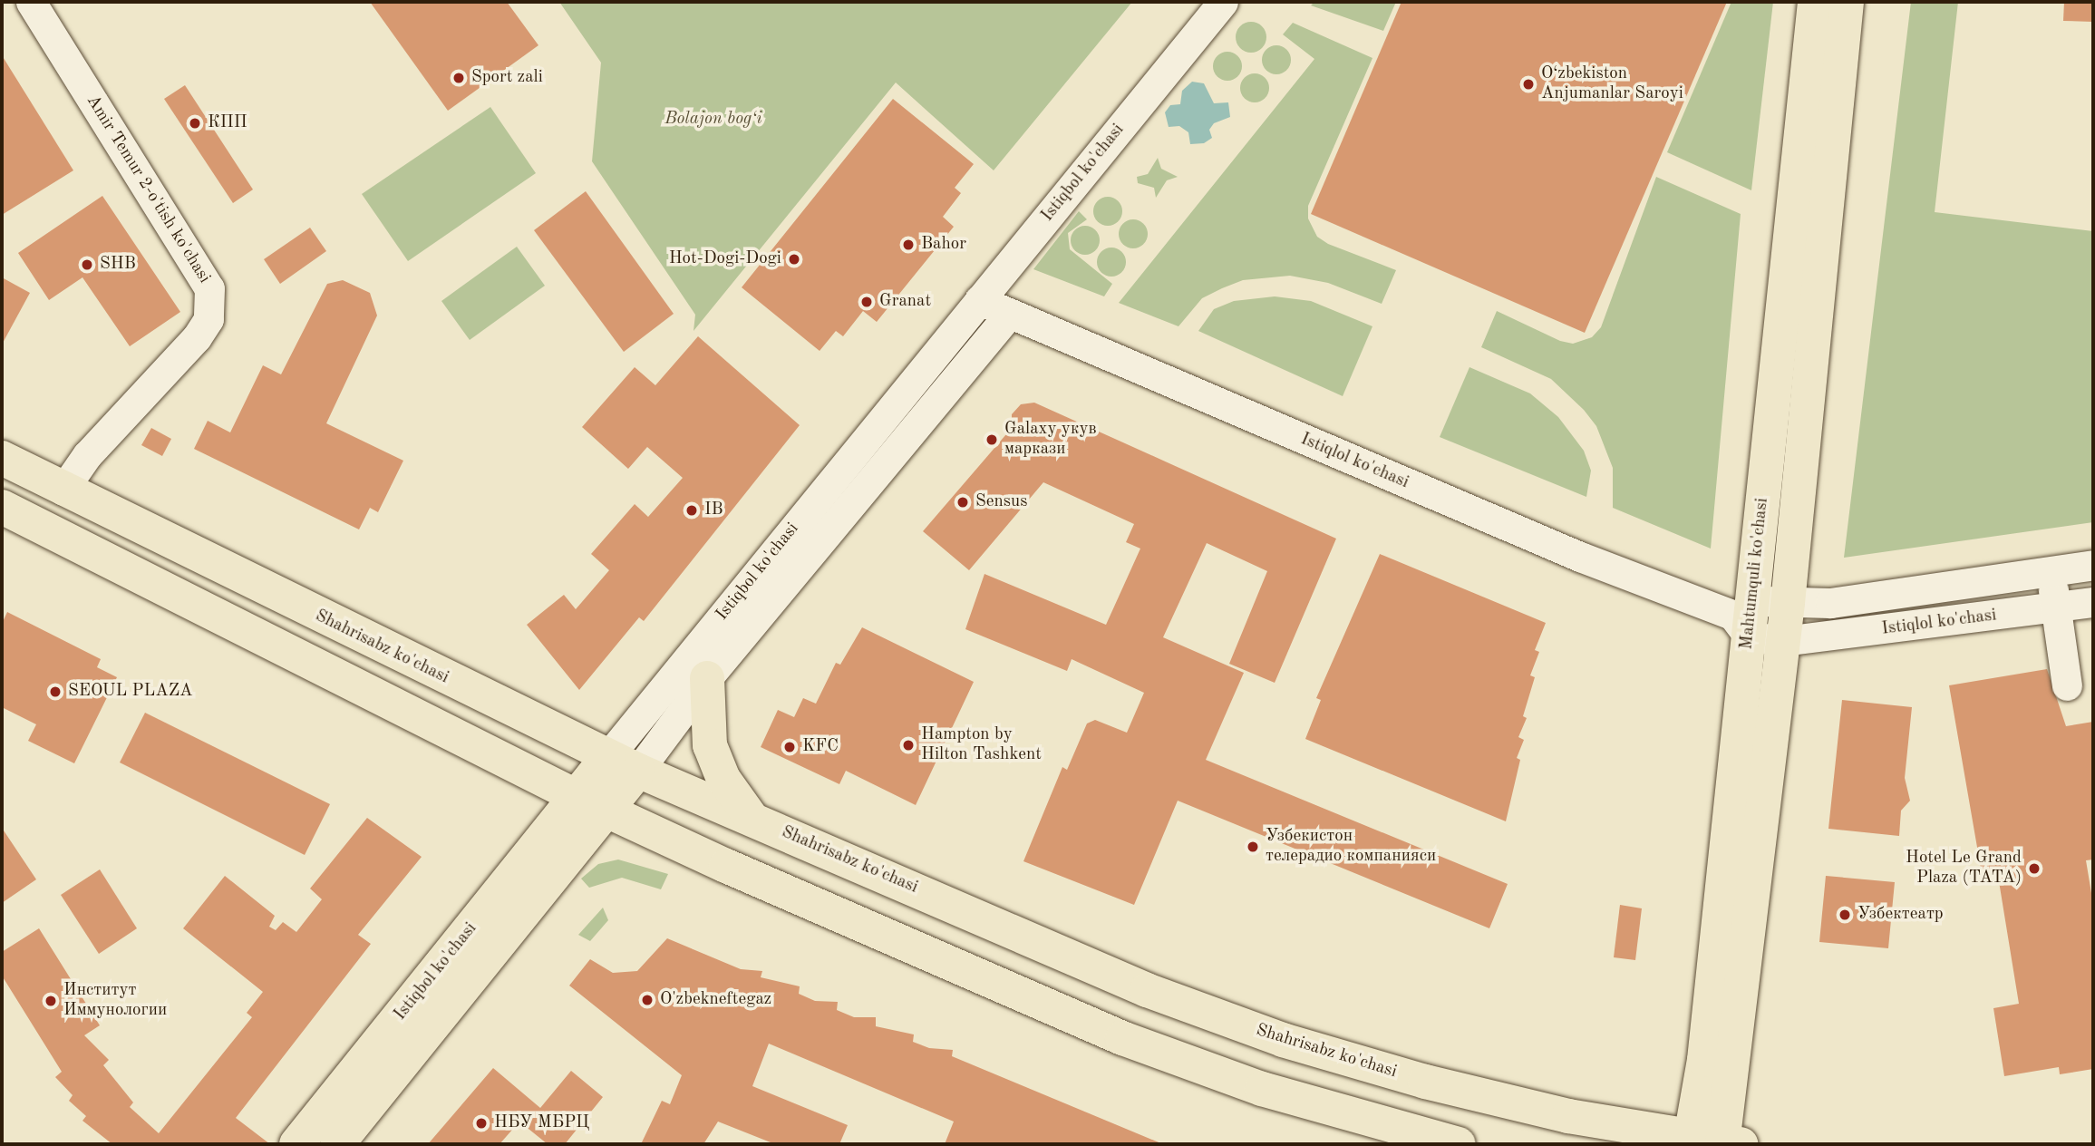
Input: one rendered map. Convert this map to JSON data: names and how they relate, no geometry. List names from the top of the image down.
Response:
{
  "streets": {
    "main road": ["Istiqbol ko'chasi", "Mahtumquli ko'chasi", "Shahrisabz ko'chasi"],
    "street": ["Amir Temur 2-o'tish ko'chasi", "Istiqlol ko'chasi"]
  },
  "crossings": [
    ["Istiqbol ko'chasi", "Istiqlol ko'chasi"],
    ["Istiqbol ko'chasi", "Shahrisabz ko'chasi"],
    ["Amir Temur 2-o'tish ko'chasi", "Shahrisabz ko'chasi"],
    ["Istiqlol ko'chasi", "Mahtumquli ko'chasi"],
    ["Mahtumquli ko'chasi", "Shahrisabz ko'chasi"]
  ],
  "parks": ["Bolajon bog‘i"],
  "places": [
    "Sport zali",
    "O‘zbekiston Anjumanlar Saroyi",
    "КПП",
    "Bahor",
    "Hot-Dogi-Dogi",
    "SHB",
    "Granat",
    "Galaxy укув маркази",
    "Sensus",
    "IB",
    "SEOUL PLAZA",
    "Hampton by Hilton Tashkent",
    "KFC",
    "Узбекистон телерадио компанияси",
    "Hotel Le Grand Plaza (TATA)",
    "Узбектеатр",
    "O'zbekneftegaz",
    "Институт Иммунологии",
    "НБУ МБРЦ"
  ]
}
